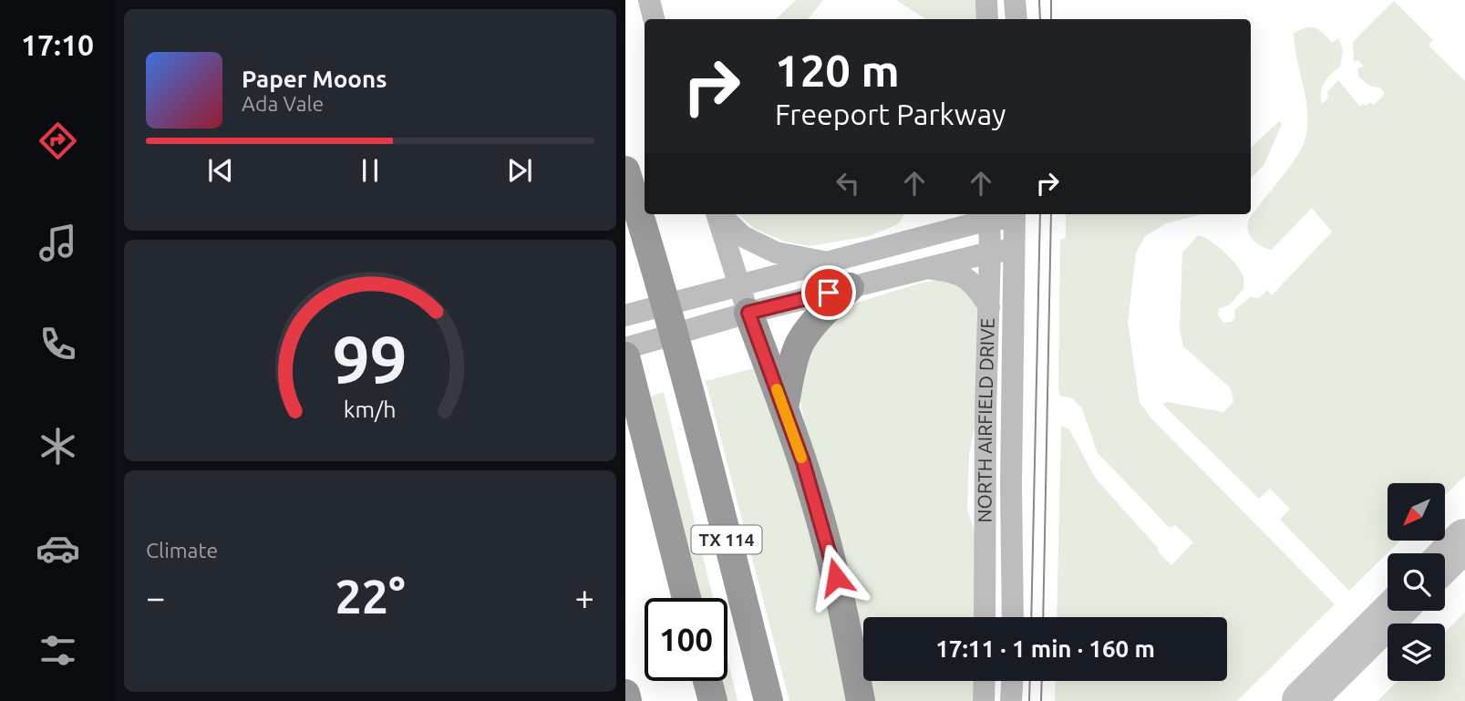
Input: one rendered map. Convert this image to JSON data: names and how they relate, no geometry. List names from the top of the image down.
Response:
{
  "streets": {
    "highway": ["TX 114"],
    "main road": ["NORTH AIRFIELD DRIVE"]
  },
  "north": "bottom left",
  "page": {
    "tabs": "17:10",
    "turn": ["120 m", "Freeport Parkway"],
    "song": ["Paper Moons", "Ada Vale"],
    "tile": "Climate",
    "heat": ["−", "22°", "+"],
    "limit": "100",
    "trip": "17:11 · 1 min · 160 m",
    "gauge": ["99", "km/h"]
  }
}
